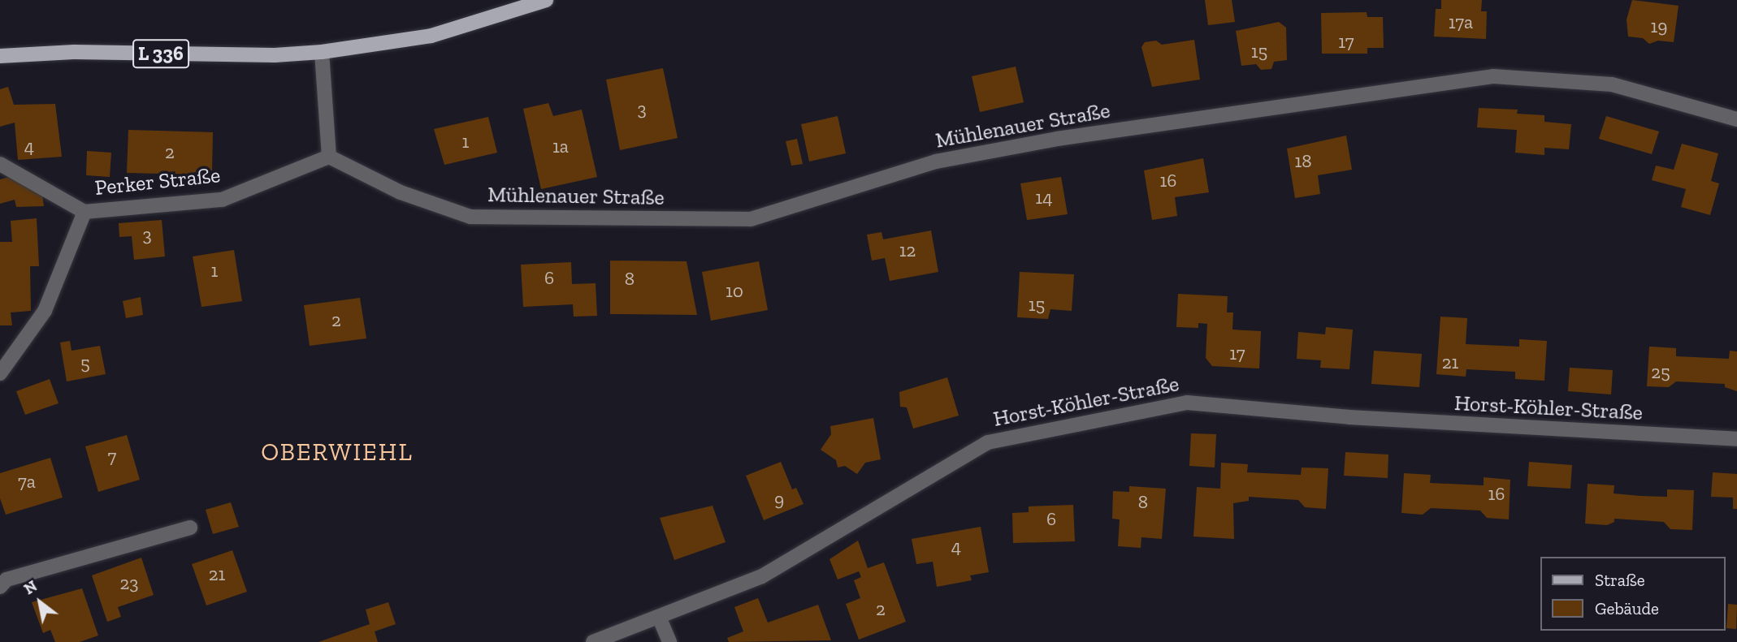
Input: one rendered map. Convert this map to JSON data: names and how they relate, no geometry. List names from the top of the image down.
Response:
{
  "streets": {
    "main road": ["L 336"],
    "street": ["Mühlenauer Straße", "Perker Straße", "Horst-Köhler-Straße"]
  },
  "crossings": [
    ["Mühlenauer Straße", "Perker Straße"]
  ],
  "districts": ["OBERWIEHL"],
  "house_numbers": [
    "17a",
    "19",
    "17",
    "15",
    "3",
    "1",
    "4",
    "1a",
    "2",
    "18",
    "16",
    "14",
    "3",
    "12",
    "1",
    "6",
    "8",
    "10",
    "15",
    "2",
    "17",
    "21",
    "5",
    "25",
    "7",
    "7a",
    "16",
    "9",
    "8",
    "6",
    "4",
    "21",
    "23",
    "2"
  ],
  "legend": ["Straße", "Gebäude"],
  "north": "top left"
}
